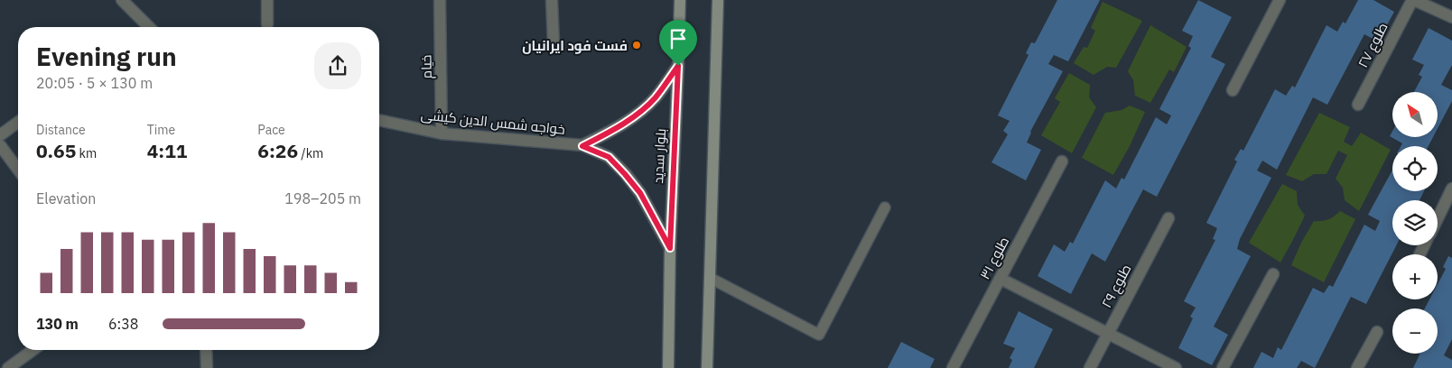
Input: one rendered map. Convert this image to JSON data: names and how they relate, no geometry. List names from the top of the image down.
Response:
{
  "streets": {
    "main road": ["بلوار سدید"],
    "street": [
      "طلوع ۲۷",
      "خیام",
      "خواجه شمس الدين كيشی",
      "طلوع ۳۱",
      "طلوع ۲۹"
    ]
  },
  "crossings": [
    ["خیام", "خواجه شمس الدين كيشی"],
    ["خواجه شمس الدين كيشی", "بلوار سدید"]
  ],
  "places": ["فست فود ایرانیان"],
  "north": "top left",
  "page": {
    "heading": ["Evening run", "20:05 · 5 × 130 m"],
    "map_buttons": ["+", "−"],
    "stats": [
      ["Distance", "0.65 km"],
      ["Time", "4:11"],
      ["Pace", "6:26 /km"]
    ],
    "chart": ["Elevation", "198–205 m"],
    "list": [
      {
        "name": "130 m",
        "note": "6:38"
      }
    ]
  }
}
